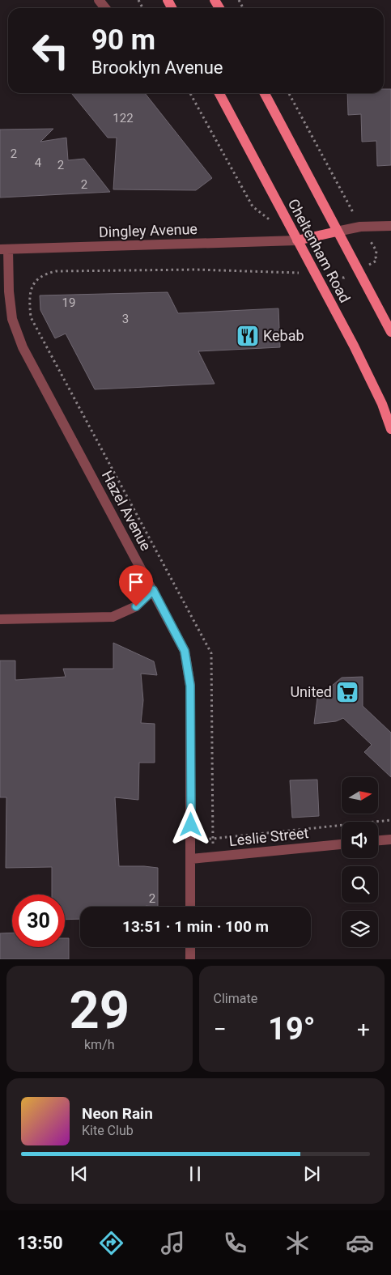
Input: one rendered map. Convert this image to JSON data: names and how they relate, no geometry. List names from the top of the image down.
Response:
{
  "streets": {
    "main road": ["Cheltenham Road"],
    "street": ["Dingley Avenue", "Hazel Avenue", "Leslie Street"]
  },
  "crossings": [
    ["Dingley Avenue", "Cheltenham Road"],
    ["Dingley Avenue", "Hazel Avenue"],
    ["Hazel Avenue", "Leslie Street"]
  ],
  "places": {
    "restaurant": ["Kebab"],
    "supermarket": ["United"]
  },
  "house_numbers": [
    "122",
    "2",
    "4",
    "2",
    "2",
    "19",
    "3",
    "2"
  ],
  "north": "right",
  "page": {
    "turn": ["90 m", "Brooklyn Avenue"],
    "limit": "30",
    "trip": "13:51 · 1 min · 100 m",
    "tile": [
      ["29", "km/h"],
      "Climate"
    ],
    "heat": ["−", "19°", "+"],
    "song": ["Neon Rain", "Kite Club"],
    "tabs": "13:50"
  }
}
